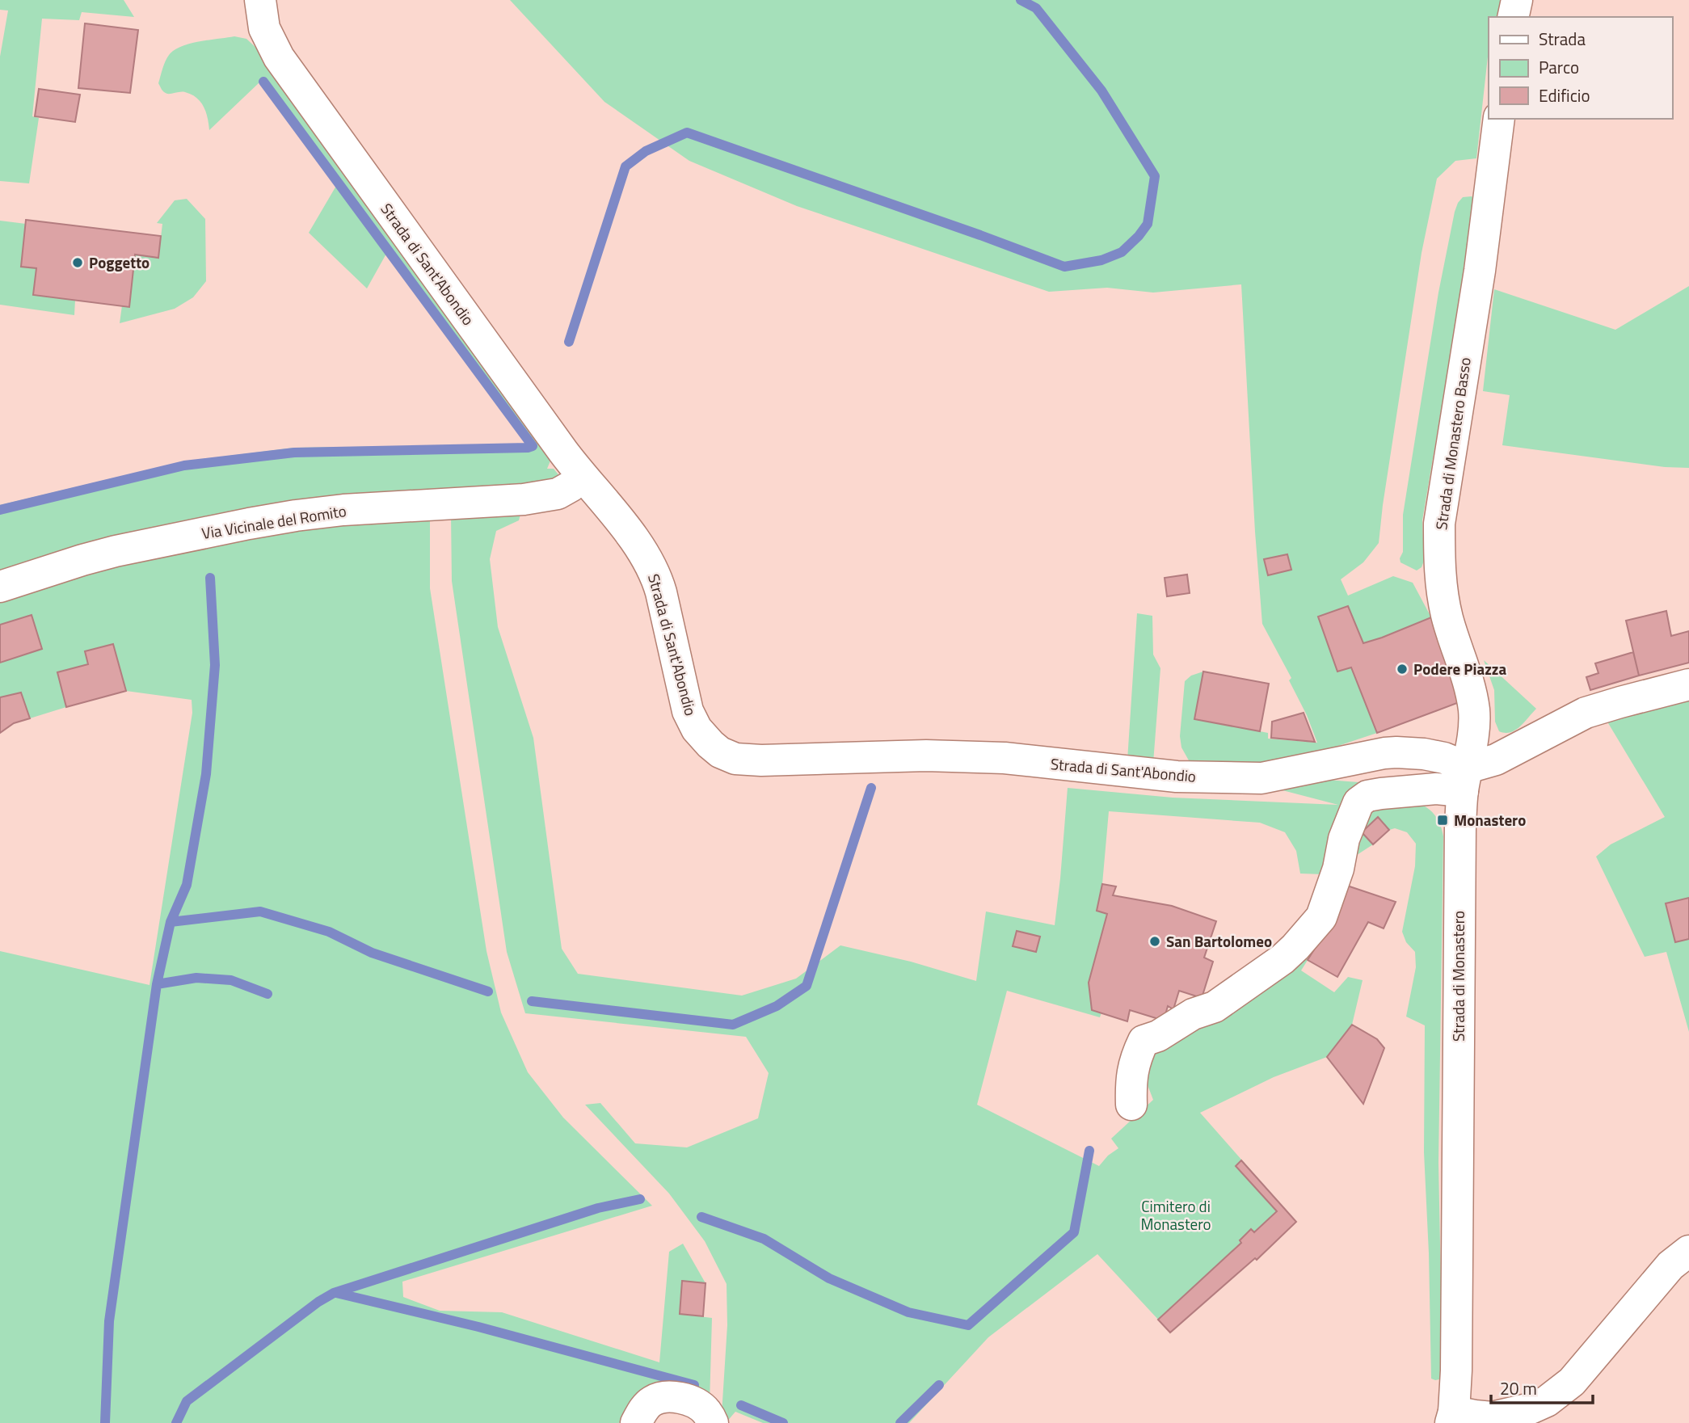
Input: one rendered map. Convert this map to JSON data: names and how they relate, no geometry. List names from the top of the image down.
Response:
{
  "streets": {
    "street": [
      "Strada di Sant'Abondio",
      "Strada di Monastero Basso",
      "Via Vicinale del Romito",
      "Strada di Monastero"
    ]
  },
  "crossings": [
    ["Strada di Sant'Abondio", "Strada di Monastero Basso"],
    ["Strada di Sant'Abondio", "Via Vicinale del Romito"],
    ["Strada di Sant'Abondio", "Strada di Monastero"],
    ["Strada di Monastero Basso", "Strada di Monastero"]
  ],
  "parks": ["Cimitero di Monastero"],
  "places": {
    "other": ["Poggetto", "Podere Piazza", "San Bartolomeo"],
    "transit": ["Monastero"]
  },
  "legend": ["Strada", "Parco", "Edificio"],
  "scale_bar": "20 m"
}
